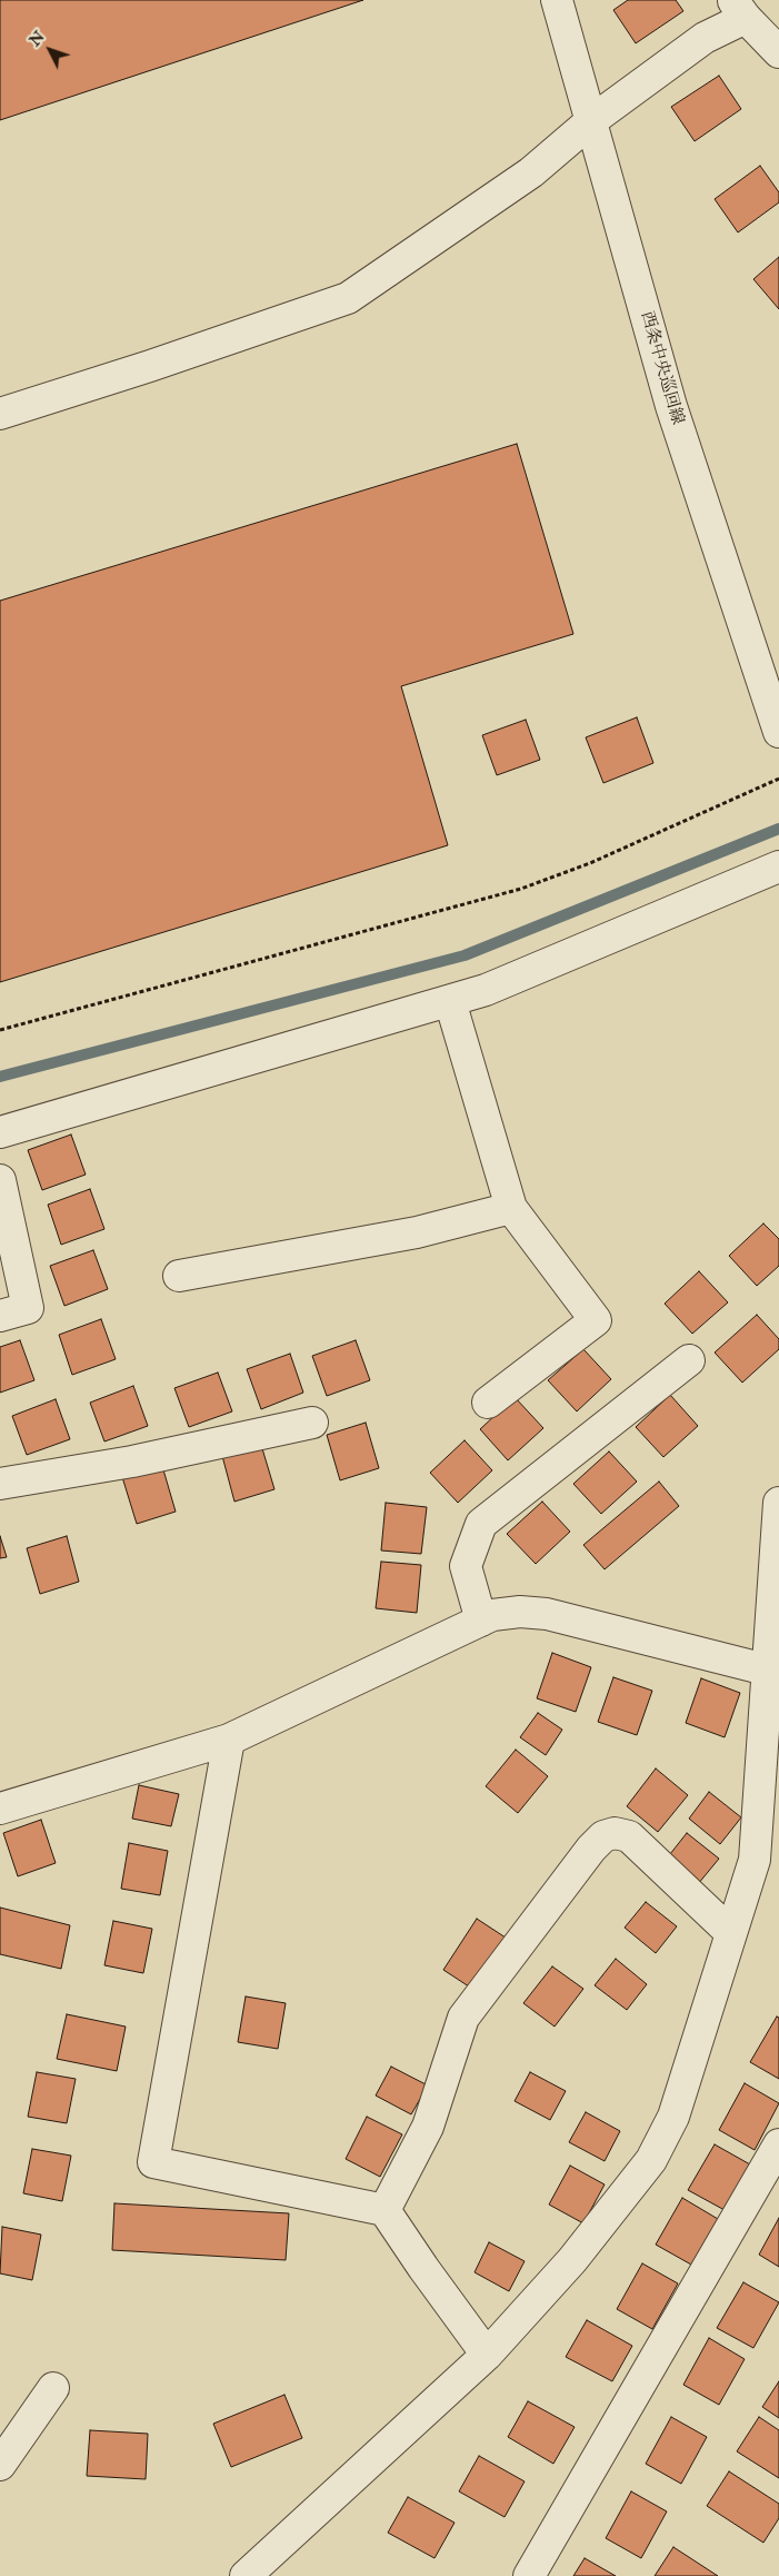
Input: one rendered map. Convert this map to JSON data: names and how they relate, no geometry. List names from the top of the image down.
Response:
{
  "streets": {
    "street": ["西条中央巡回線"]
  },
  "north": "top left"
}
